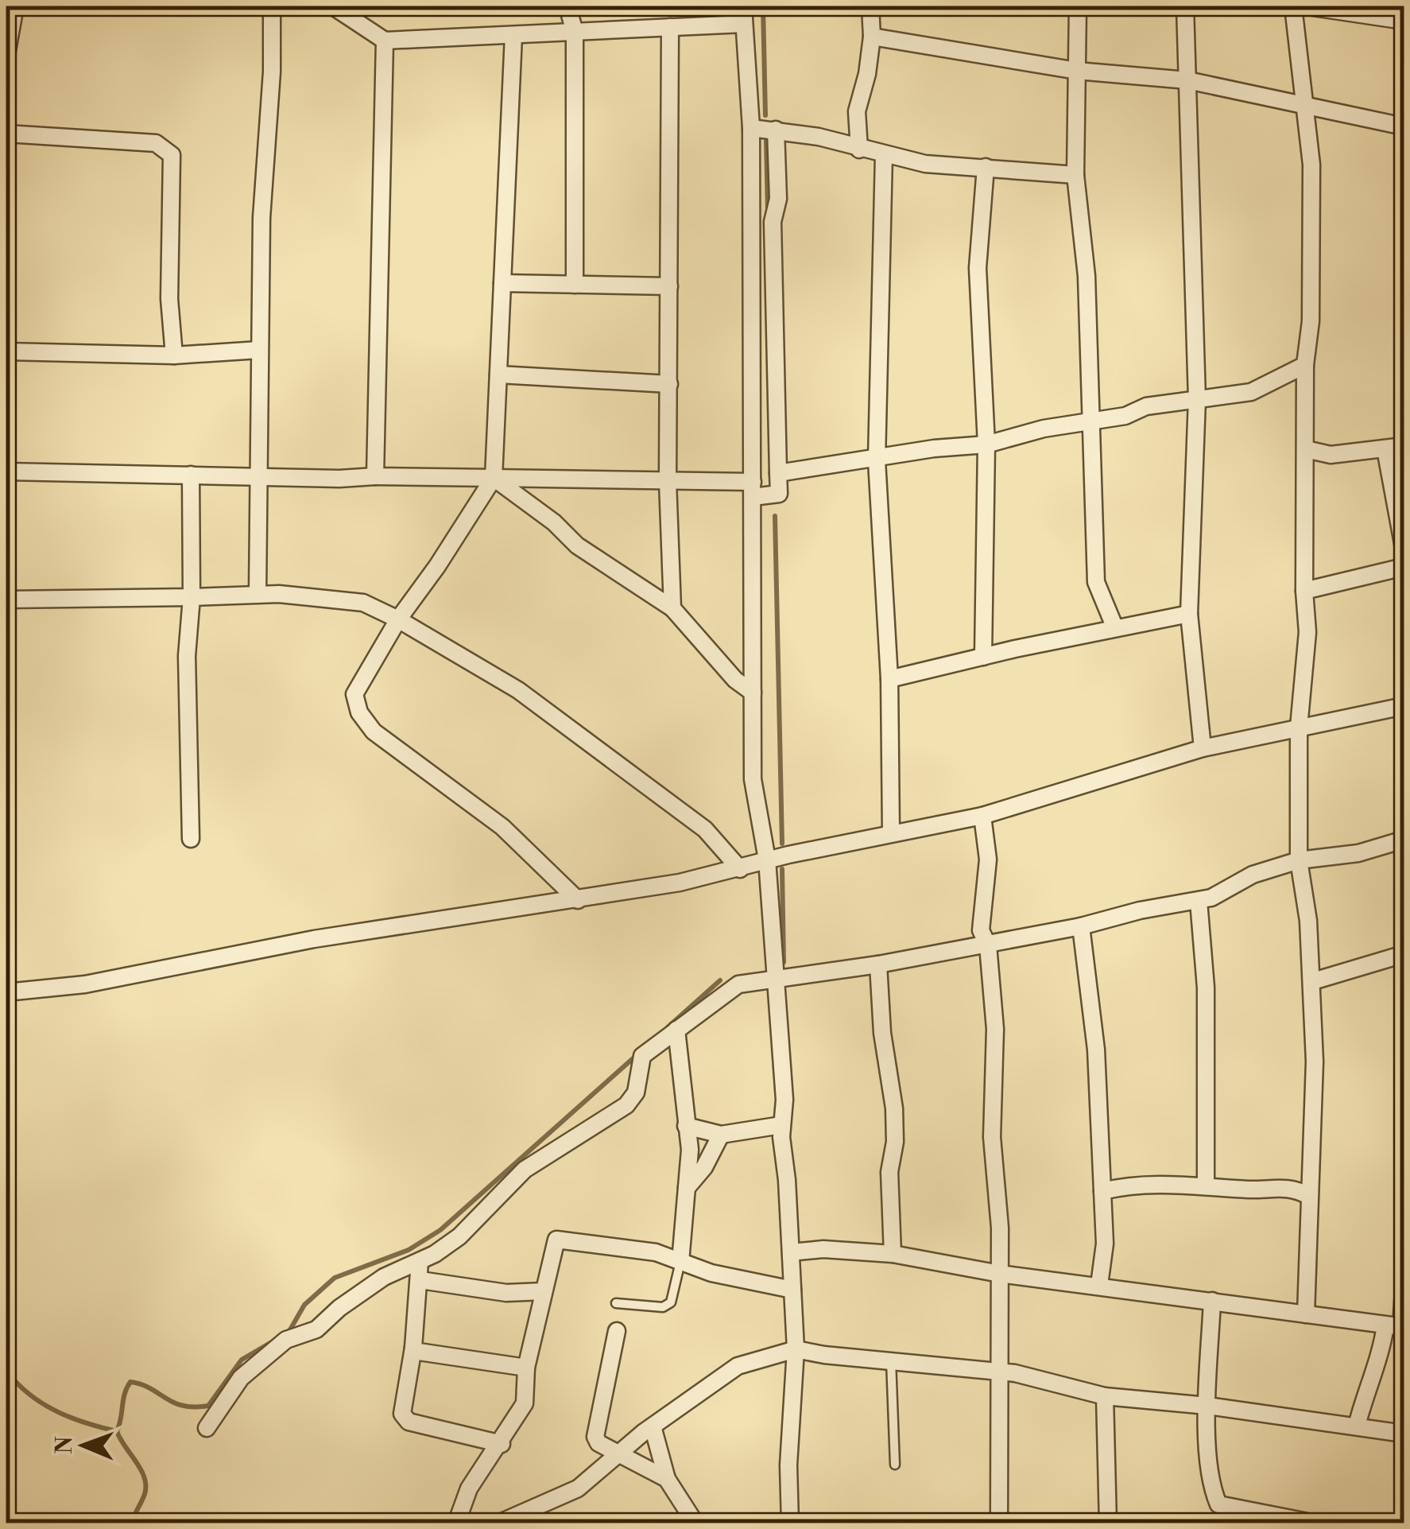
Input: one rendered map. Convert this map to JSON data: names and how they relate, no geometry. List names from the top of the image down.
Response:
{
  "north": "left"
}
